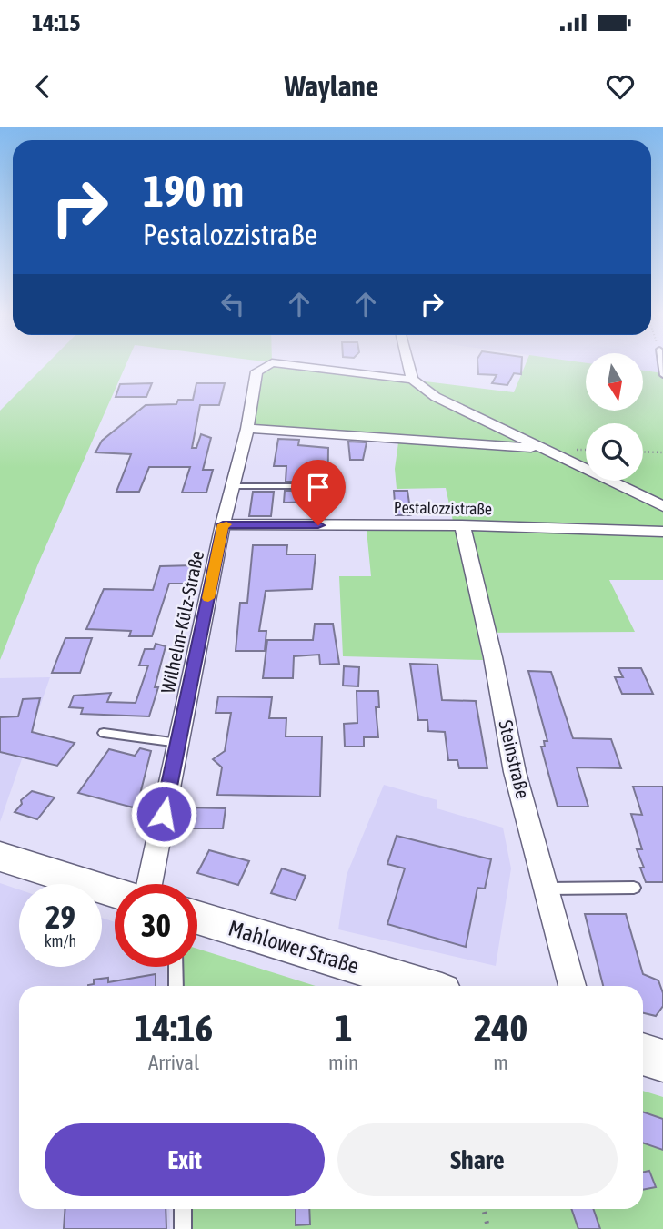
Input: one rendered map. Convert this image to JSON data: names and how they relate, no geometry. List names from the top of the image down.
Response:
{
  "streets": {
    "main road": ["Mahlower Straße"],
    "street": ["Pestalozzistraße", "Wilhelm-Külz-Straße", "Steinstraße"]
  },
  "crossings": [
    ["Pestalozzistraße", "Wilhelm-Külz-Straße"],
    ["Pestalozzistraße", "Steinstraße"]
  ],
  "north": "bottom",
  "page": {
    "status": "14:15",
    "header": "Waylane",
    "turn": ["190 m", "Pestalozzistraße"],
    "speed": "29 km/h",
    "limit": "30",
    "eta": [
      "14:16",
      "Arrival",
      "1",
      "min",
      "240",
      "m"
    ],
    "buttons": ["Exit", "Share"]
  }
}
